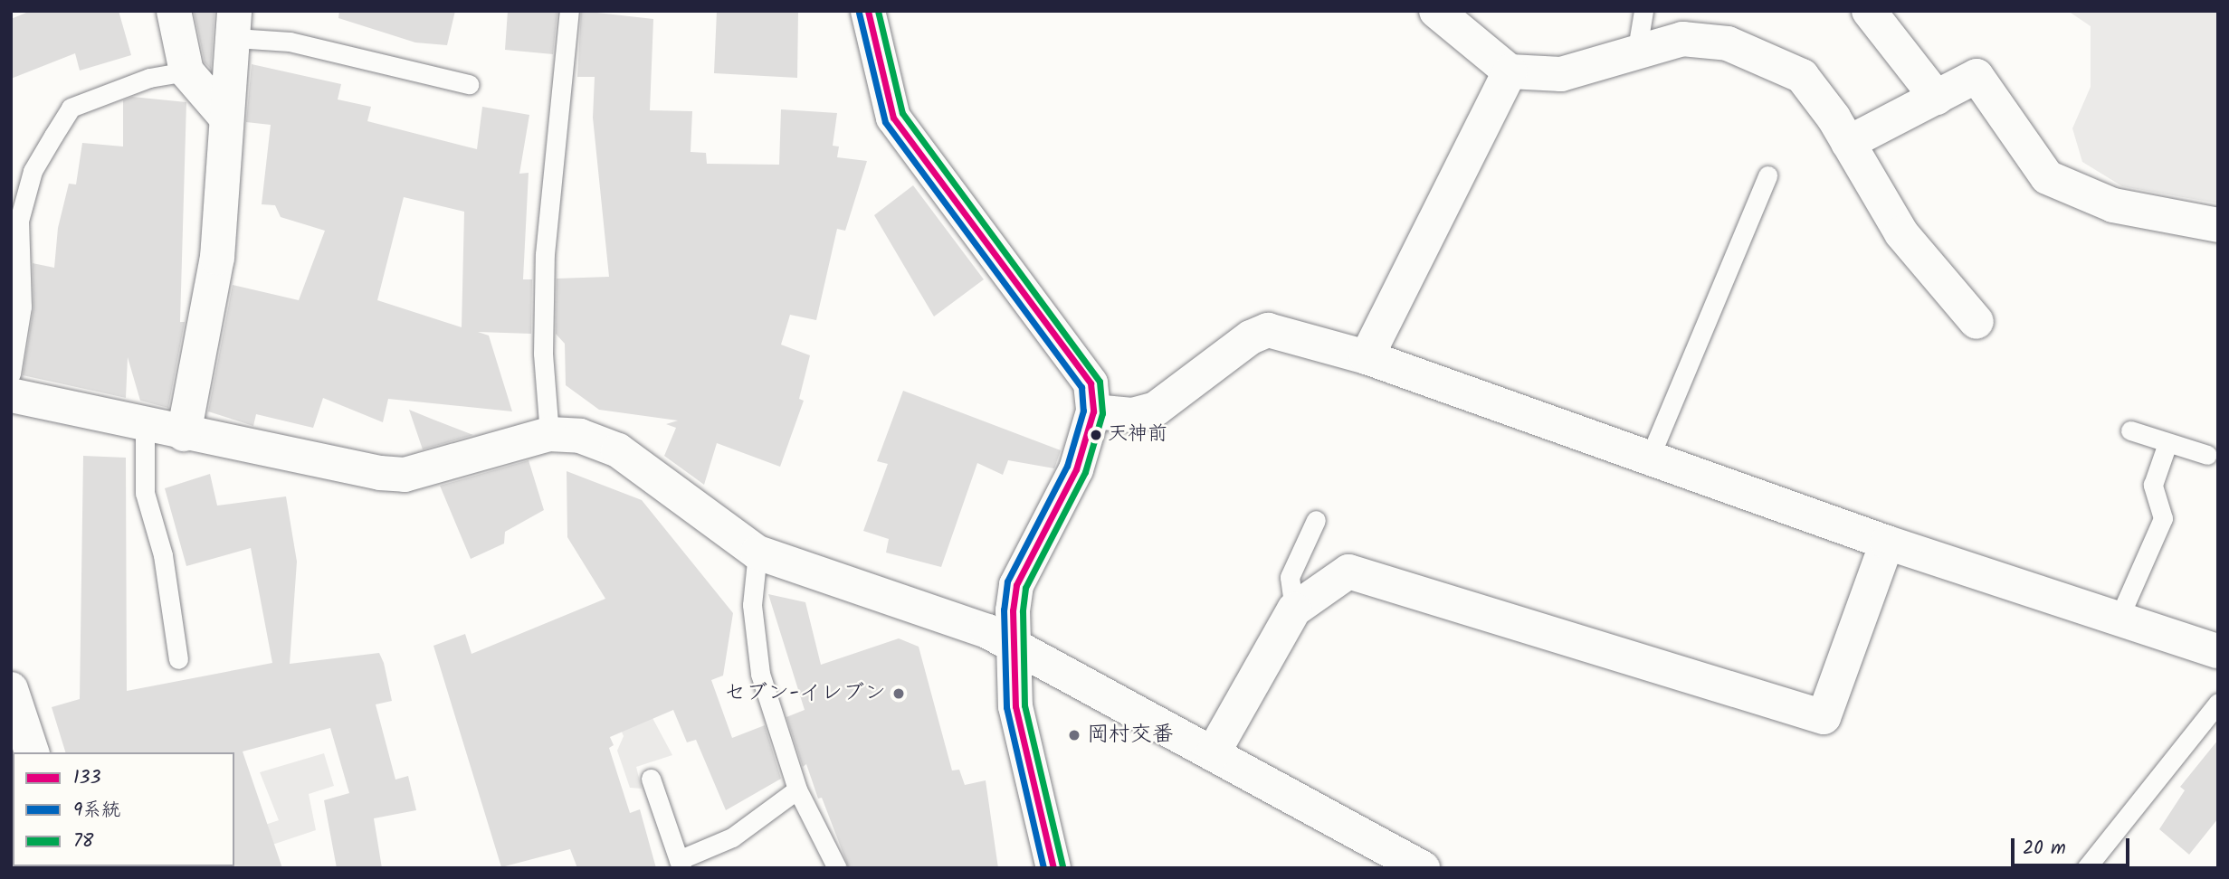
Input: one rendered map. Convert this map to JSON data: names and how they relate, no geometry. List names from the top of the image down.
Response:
{
  "places": ["天神前", "セブン-イレブン", "岡村交番"],
  "lines": ["transit line 133", "transit line 78", "transit line 9系統"],
  "legend": ["133", "9系統", "78"],
  "scale_bar": "20 m"
}
